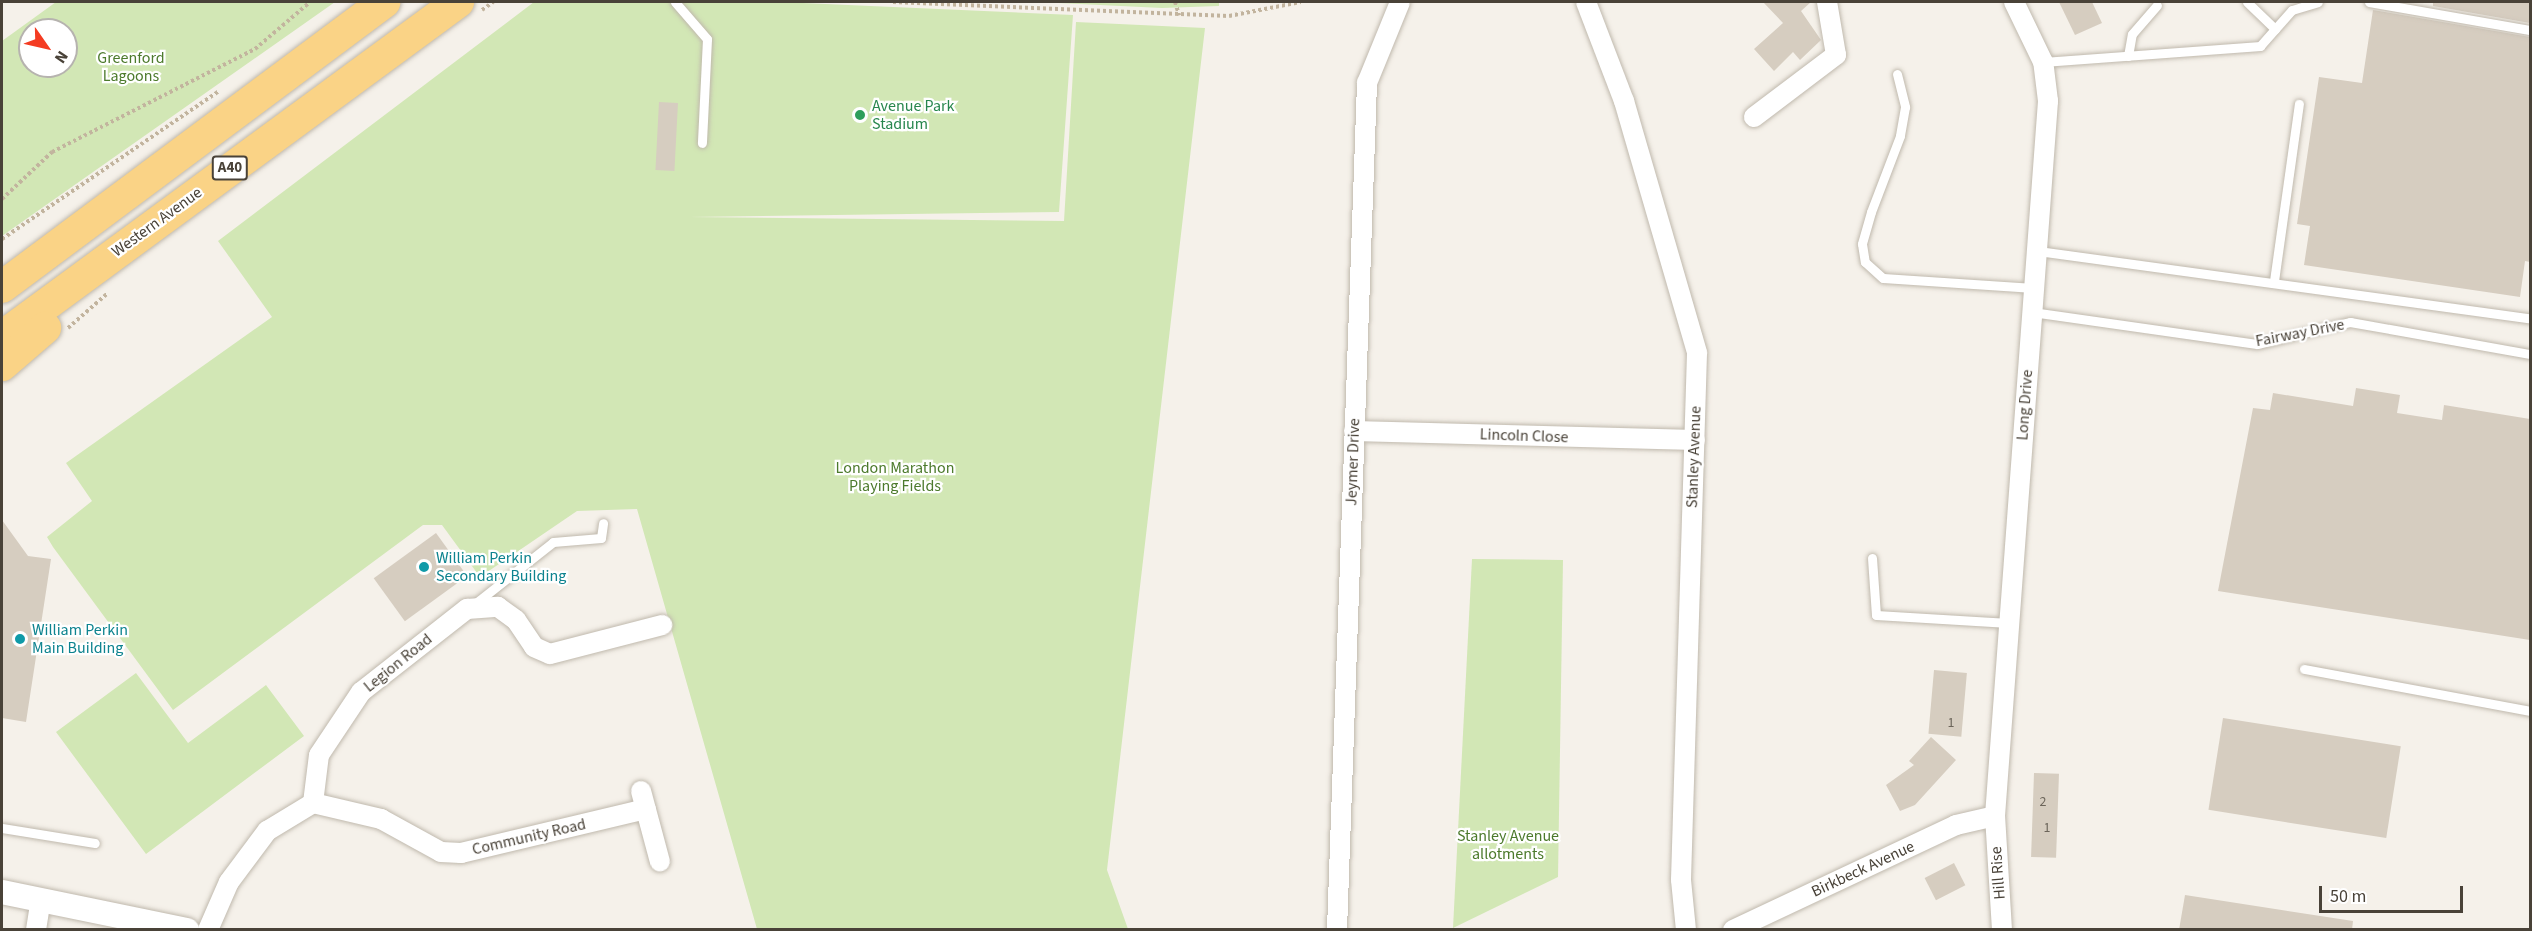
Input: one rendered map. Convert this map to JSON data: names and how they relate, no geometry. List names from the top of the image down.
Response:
{
  "streets": {
    "highway": ["A40", "Western Avenue"],
    "street": [
      "Long Drive",
      "Lincoln Close",
      "Stanley Avenue",
      "Jeymer Drive",
      "Legion Road",
      "Community Road",
      "Birkbeck Avenue",
      "Hill Rise"
    ],
    "lane": ["Fairway Drive"]
  },
  "crossings": [
    ["A40", "Western Avenue"],
    ["Fairway Drive", "Long Drive"],
    ["Long Drive", "Birkbeck Avenue"],
    ["Long Drive", "Hill Rise"],
    ["Lincoln Close", "Stanley Avenue"],
    ["Lincoln Close", "Jeymer Drive"],
    ["Legion Road", "Community Road"],
    ["Birkbeck Avenue", "Hill Rise"]
  ],
  "parks": ["Greenford Lagoons", "London Marathon Playing Fields", "Stanley Avenue allotments"],
  "places": ["Avenue Park Stadium", "William Perkin Secondary Building", "William Perkin Main Building"],
  "house_numbers": ["1", "2", "1"],
  "scale_bar": "50 m",
  "north": "bottom right"
}
